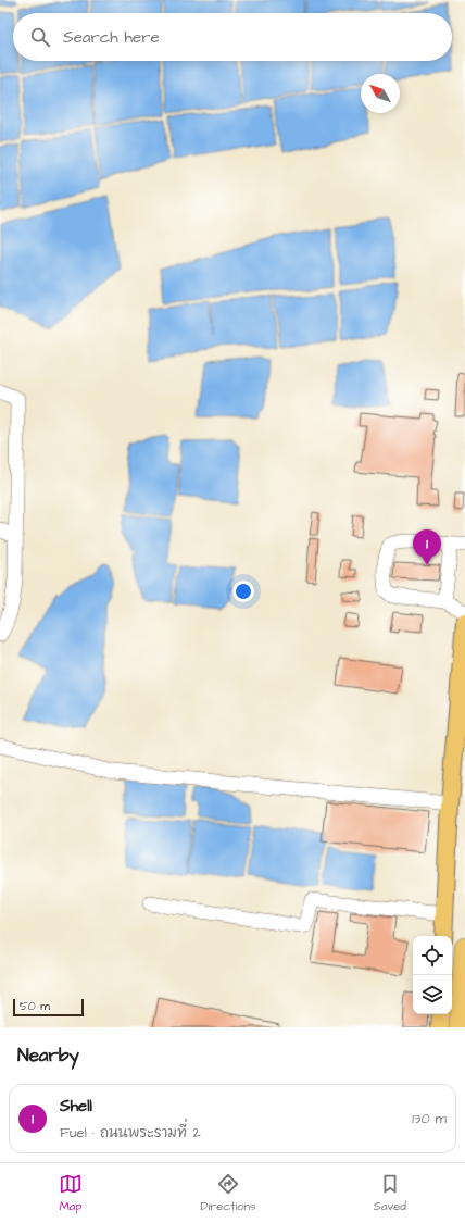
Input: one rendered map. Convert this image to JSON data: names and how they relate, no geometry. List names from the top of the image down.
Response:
{
  "scale_bar": "50 m",
  "north": "top left",
  "page": {
    "search": "Search here",
    "pins": "1",
    "scale": "50 m",
    "heading": "Nearby",
    "list": [
      {
        "mark": "1",
        "name": "Shell",
        "note": "Fuel · ถนนพระรามที่ 2",
        "value": "130 m"
      }
    ],
    "nav": ["Map", "Directions", "Saved"]
  }
}
